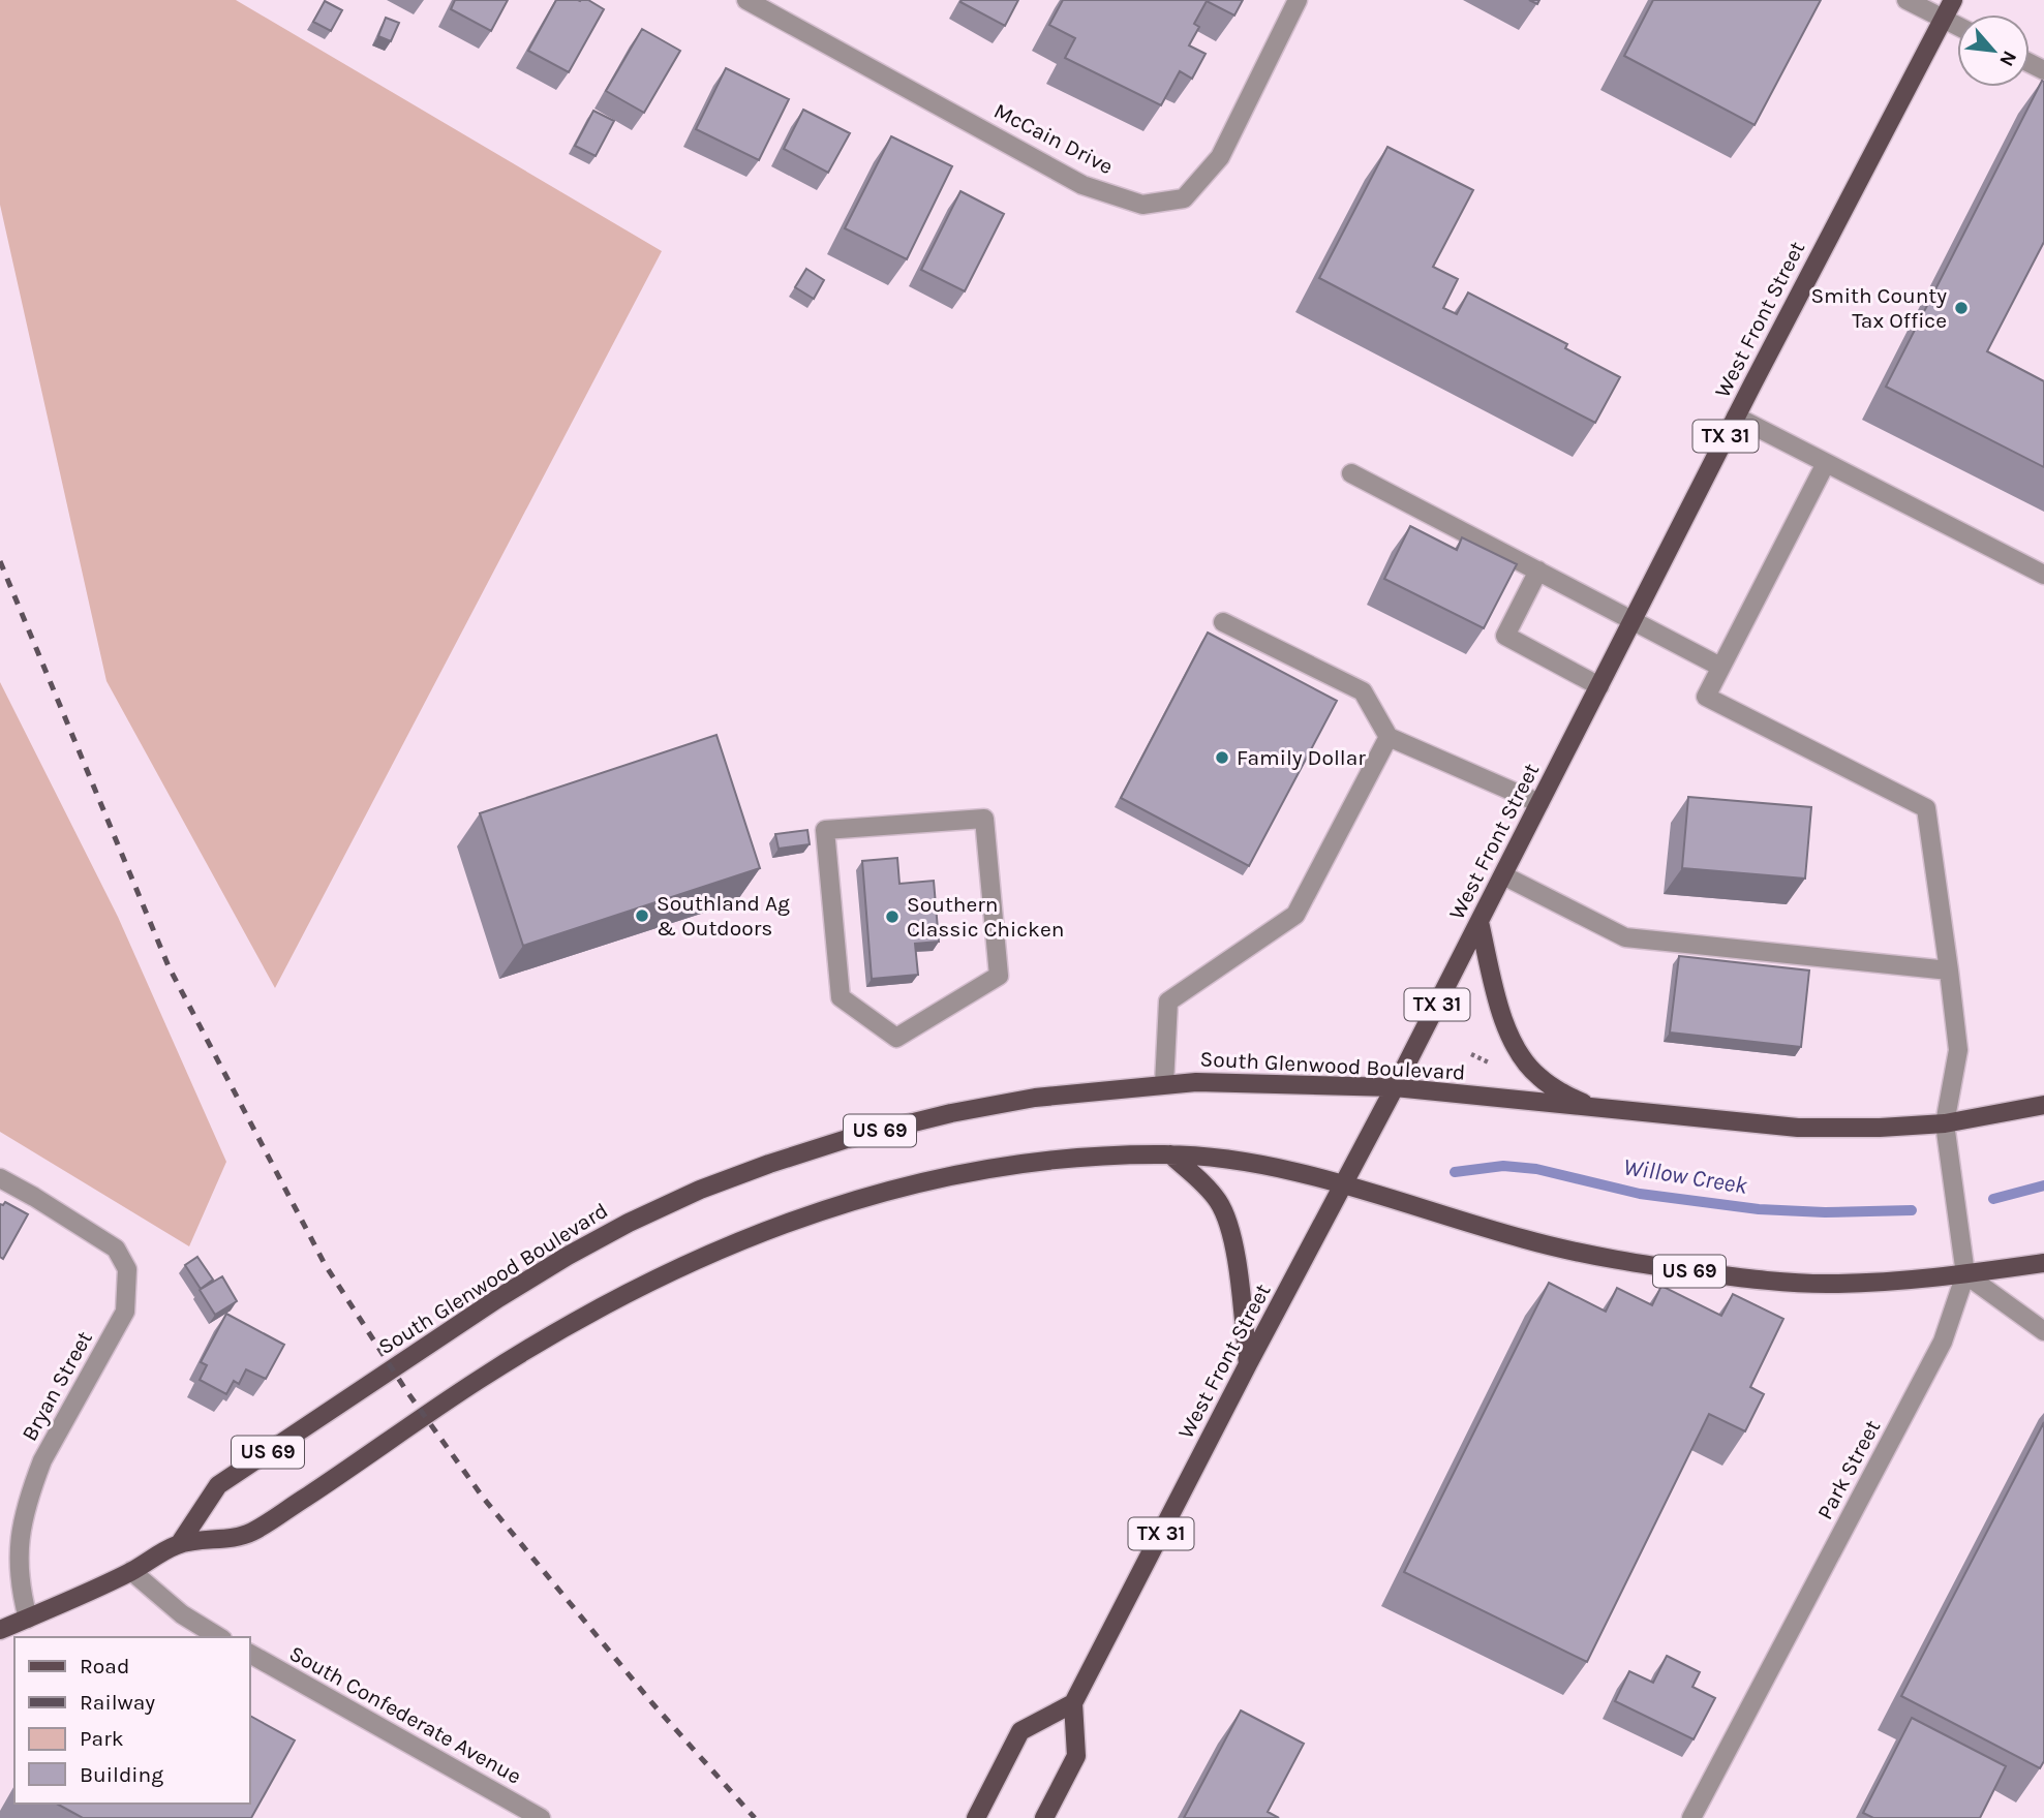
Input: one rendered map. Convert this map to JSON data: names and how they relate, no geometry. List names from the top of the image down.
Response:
{
  "streets": {
    "main road": [
      "West Front Street",
      "TX 31",
      "South Glenwood Boulevard",
      "US 69"
    ],
    "street": [
      "McCain Drive",
      "Bryan Street",
      "Park Street",
      "South Confederate Avenue"
    ]
  },
  "crossings": [
    ["West Front Street", "South Glenwood Boulevard"],
    ["South Glenwood Boulevard", "Bryan Street"],
    ["South Glenwood Boulevard", "Park Street"]
  ],
  "water": ["Willow Creek"],
  "places": [
    "Smith County Tax Office",
    "Family Dollar",
    "Southland Ag & Outdoors",
    "Southern Classic Chicken"
  ],
  "legend": [
    "Road",
    "Railway",
    "Park",
    "Building"
  ],
  "north": "bottom right"
}
